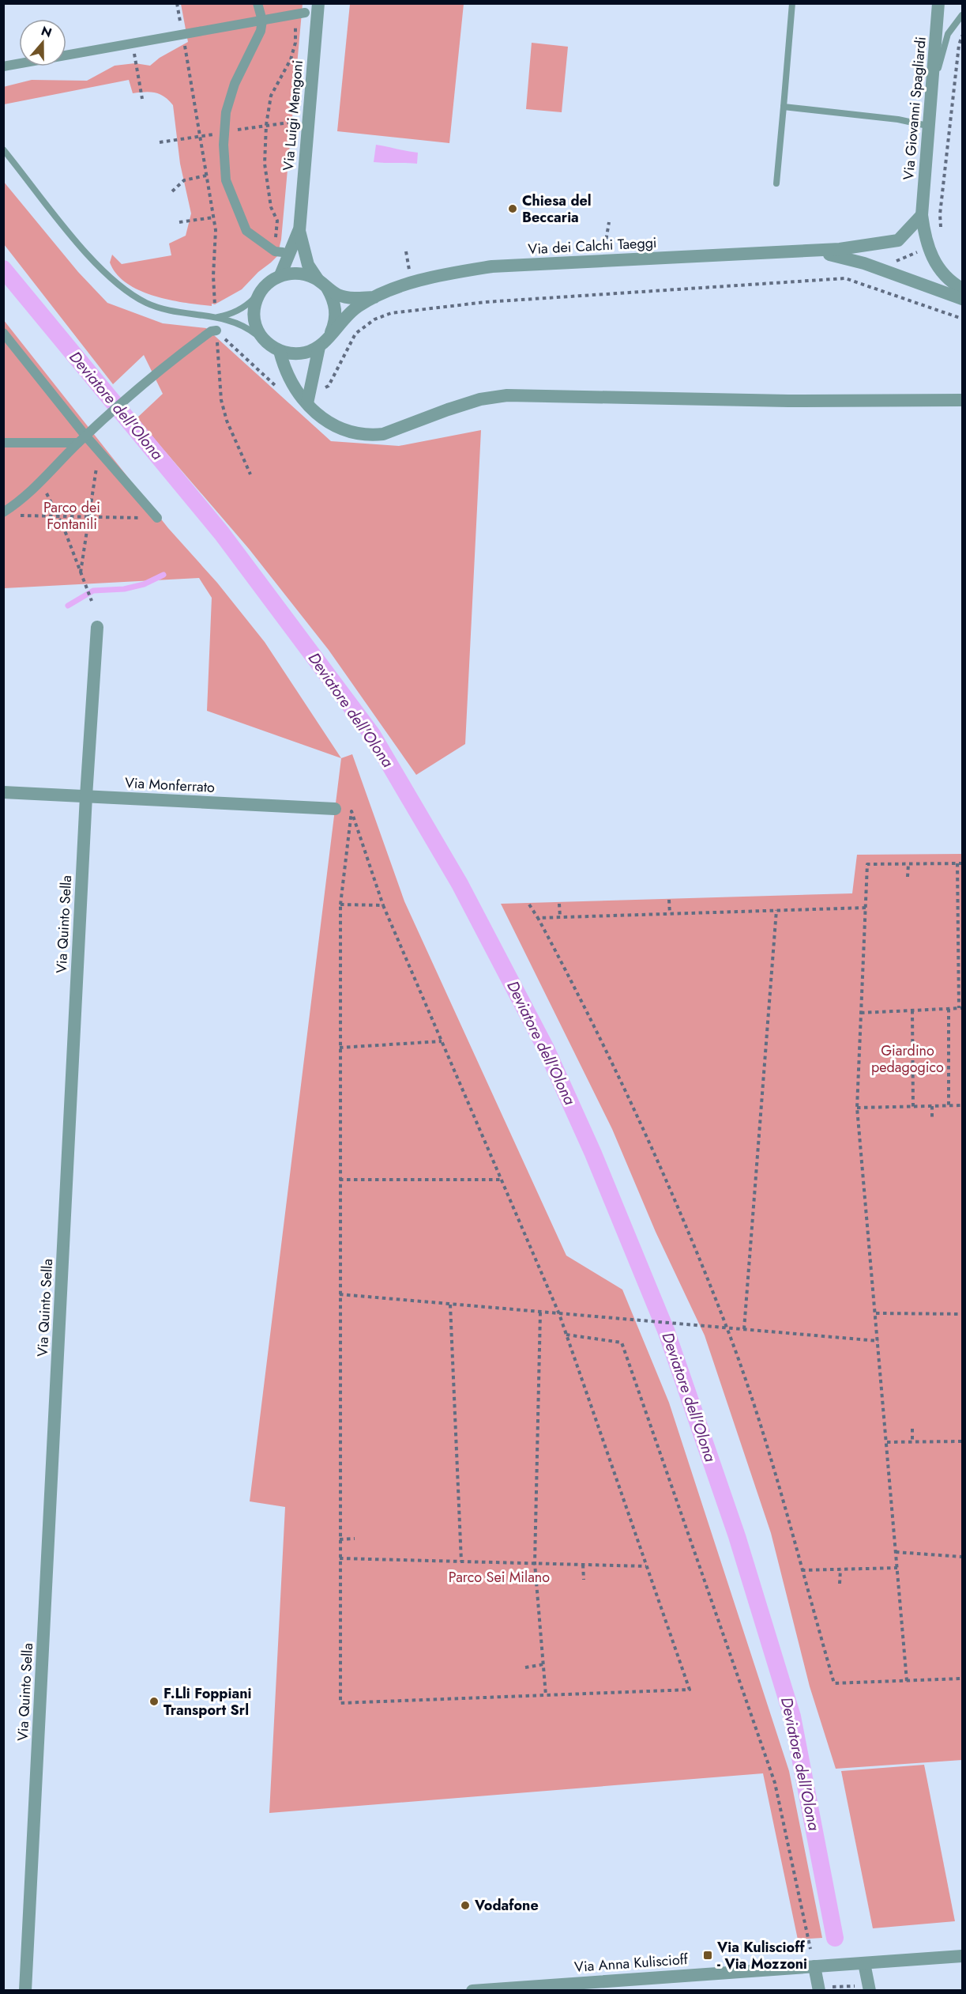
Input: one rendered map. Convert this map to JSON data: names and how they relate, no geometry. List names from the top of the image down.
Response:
{
  "streets": {
    "street": [
      "Via Giovanni Spagliardi",
      "Via Luigi Mengoni",
      "Via dei Calchi Taeggi",
      "Via Monferrato",
      "Via Quinto Sella",
      "Via Anna Kuliscioff"
    ]
  },
  "crossings": [
    ["Via Giovanni Spagliardi", "Via dei Calchi Taeggi"],
    ["Via Luigi Mengoni", "Via dei Calchi Taeggi"],
    ["Via Monferrato", "Via Quinto Sella"]
  ],
  "water": ["Deviatore dell'Olona"],
  "parks": ["Parco dei Fontanili", "Giardino pedagogico", "Parco Sei Milano"],
  "places": {
    "other": ["Chiesa del Beccaria", "F.Lli Foppiani Transport Srl", "Vodafone"],
    "transit": ["Via Kuliscioff - Via Mozzoni"]
  },
  "north": "top"
}
